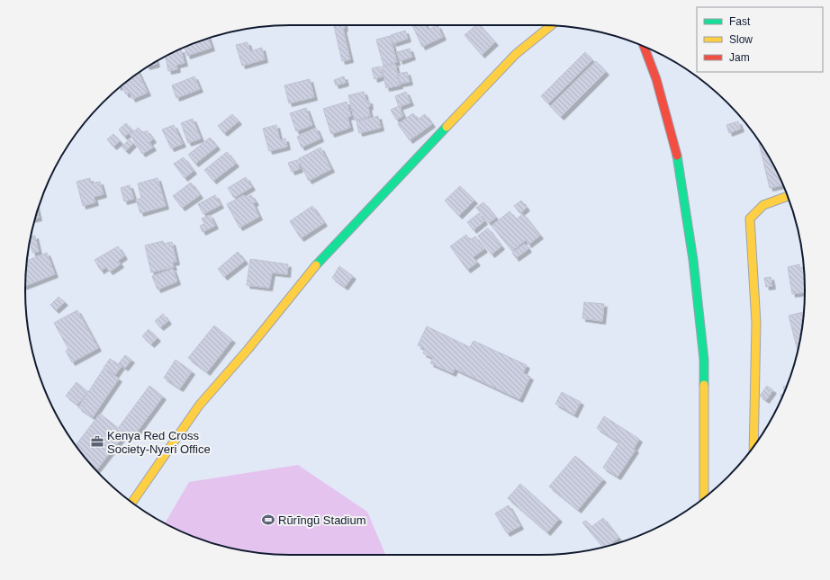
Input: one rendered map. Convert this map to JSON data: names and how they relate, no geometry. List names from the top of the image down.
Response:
{
  "places": {
    "office": ["Kenya Red Cross Society-Nyeri Office"],
    "sports": ["Rũrĩngũ Stadium"]
  },
  "legend": ["Fast", "Slow", "Jam"]
}
